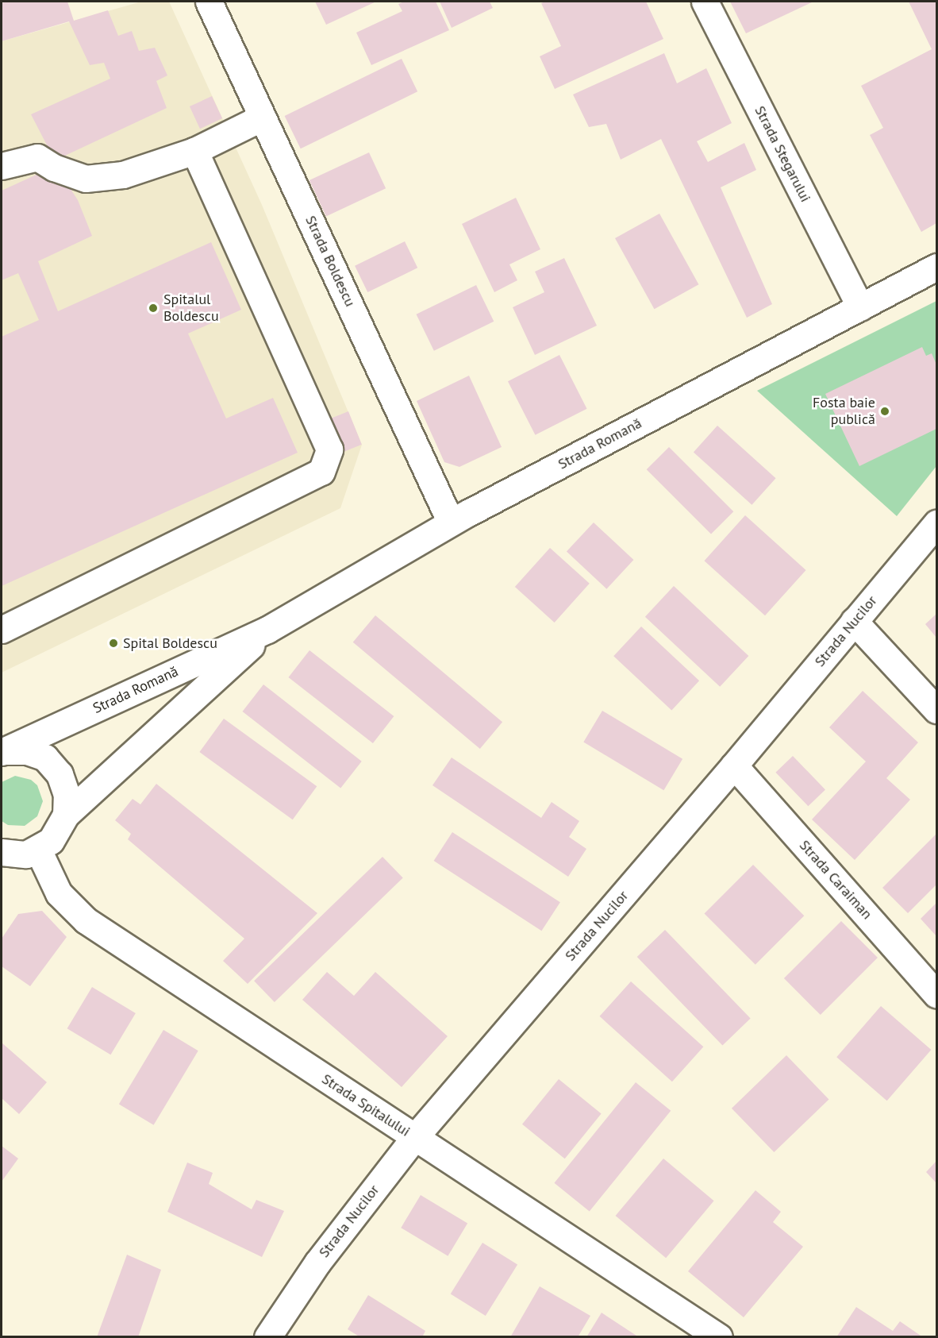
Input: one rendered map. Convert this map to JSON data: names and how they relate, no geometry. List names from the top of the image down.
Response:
{
  "streets": {
    "street": [
      "Strada Stegarului",
      "Strada Boldescu",
      "Strada Romană",
      "Strada Nucilor",
      "Strada Caraiman",
      "Strada Spitalului"
    ]
  },
  "crossings": [
    ["Strada Stegarului", "Strada Romană"],
    ["Strada Boldescu", "Strada Romană"],
    ["Strada Nucilor", "Strada Caraiman"],
    ["Strada Nucilor", "Strada Spitalului"]
  ],
  "places": ["Spitalul Boldescu", "Fosta baie publică", "Spital Boldescu"]
}
